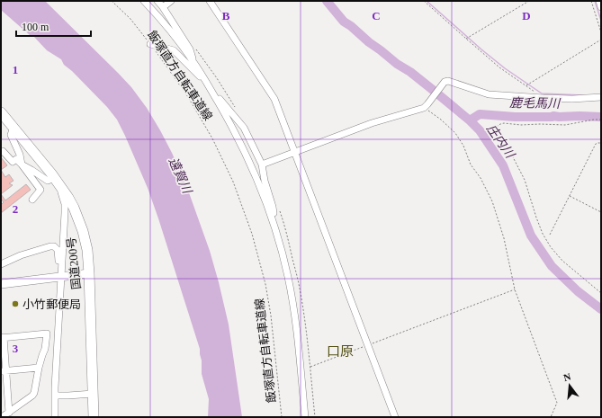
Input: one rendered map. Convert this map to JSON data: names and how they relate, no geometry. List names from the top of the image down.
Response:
{
  "streets": {
    "highway": ["国道200号"],
    "path": ["飯塚直方自転車道線"]
  },
  "districts": ["口原"],
  "water": ["鹿毛馬川", "庄内川", "遠賀川"],
  "places": ["小竹郵便局"],
  "scale_bar": "100 m",
  "north": "top",
  "grid": {
    "columns": ["B", "C", "D"],
    "rows": ["1", "2", "3"]
  }
}
